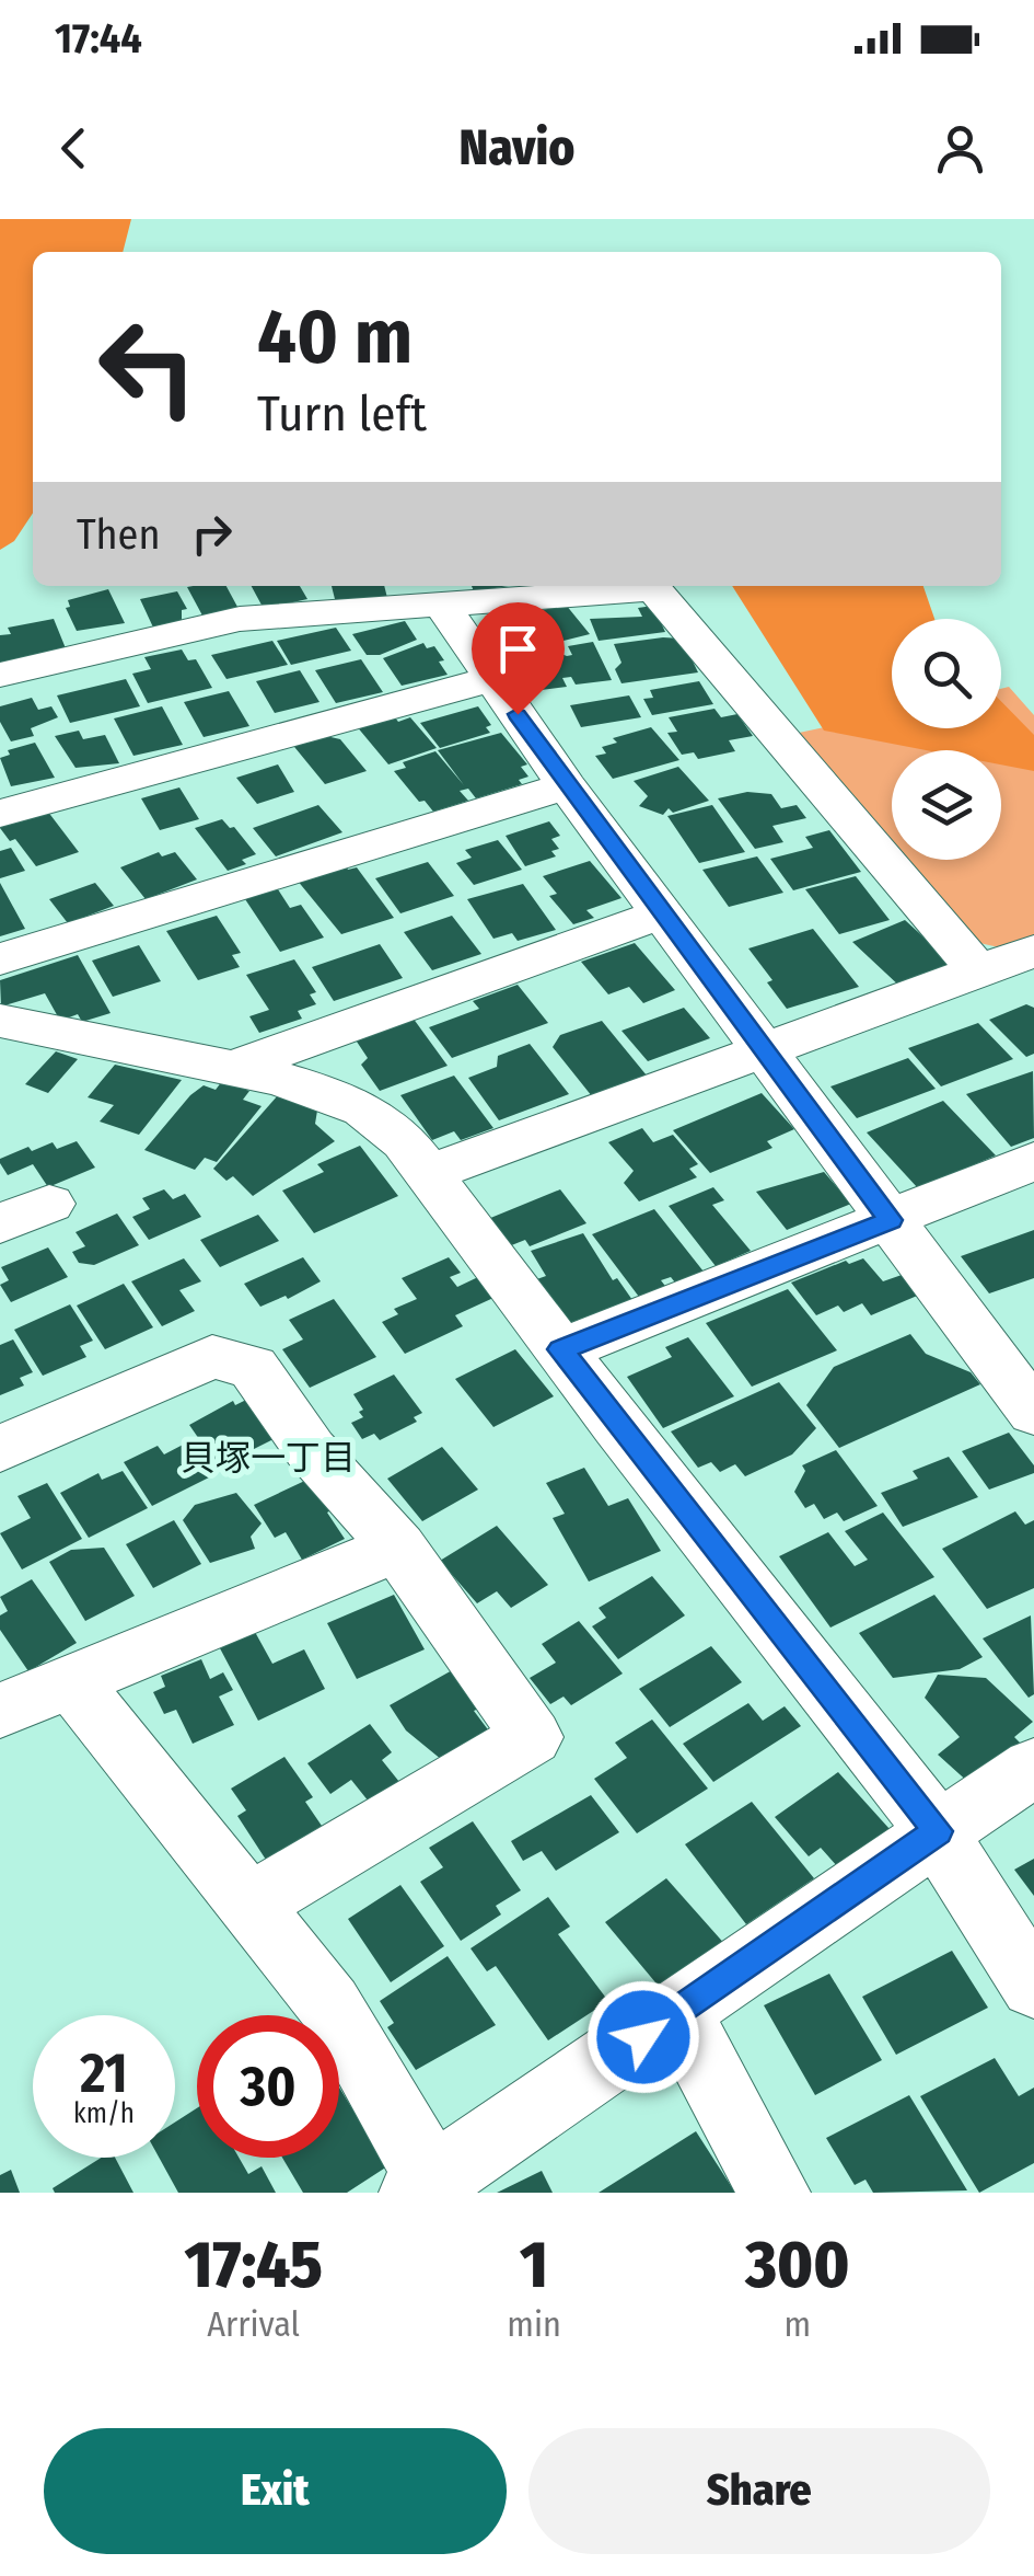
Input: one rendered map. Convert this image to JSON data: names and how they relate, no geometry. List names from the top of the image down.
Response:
{
  "districts": ["貝塚一丁目"],
  "page": {
    "status": "17:44",
    "header": "Navio",
    "turn": ["40 m", "Turn left"],
    "then": "Then",
    "speed": "21 km/h",
    "limit": "30",
    "eta": [
      "17:45",
      "Arrival",
      "1",
      "min",
      "300",
      "m"
    ],
    "buttons": ["Exit", "Share"]
  }
}
